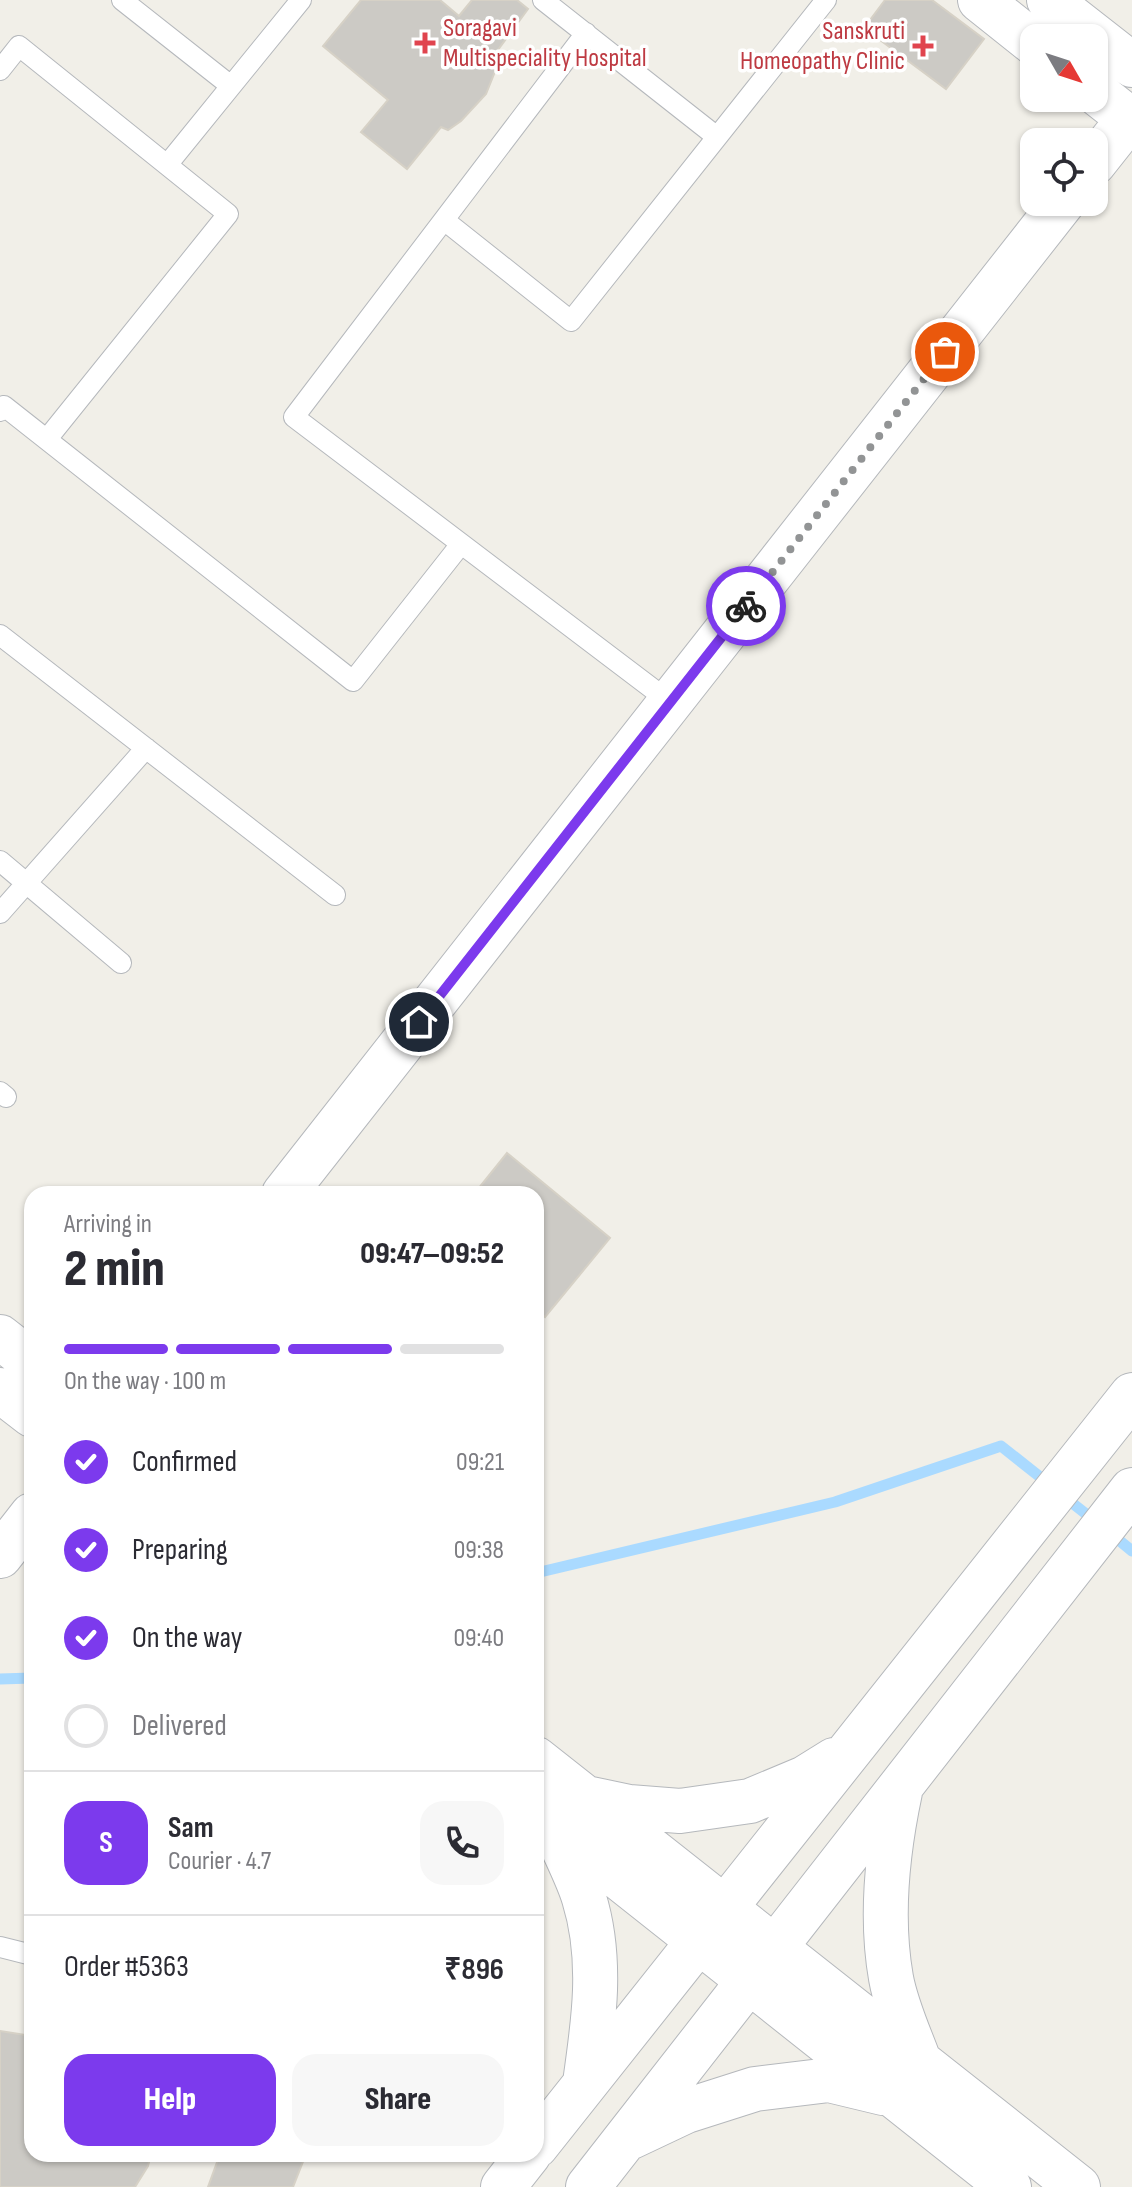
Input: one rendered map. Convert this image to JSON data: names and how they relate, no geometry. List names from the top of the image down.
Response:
{
  "places": {
    "health": ["Soragavi Multispeciality Hospital", "Sanskruti Homeopathy Clinic"]
  },
  "north": "bottom right",
  "page": {
    "heading": ["2 min", "Arriving in", "09:47–09:52"],
    "panel": [
      "Sam",
      "Courier · 4.7",
      "Order #5363",
      "₹896"
    ],
    "bar": "On the way · 100 m",
    "list": [
      ["Confirmed", "09:21"],
      ["Preparing", "09:38"],
      ["On the way", "09:40"],
      "Delivered"
    ],
    "round": "S",
    "buttons": ["Help", "Share"]
  }
}
